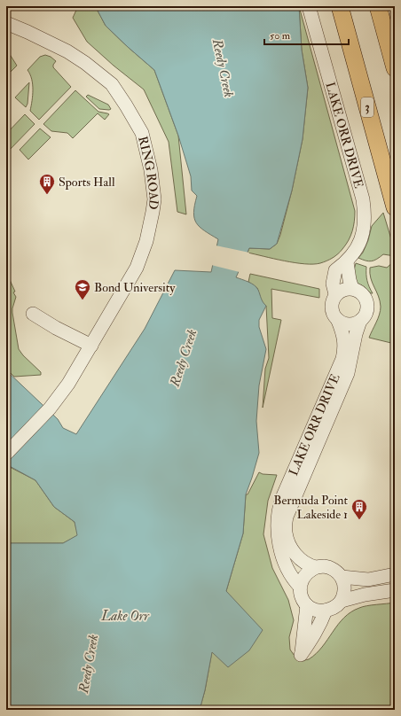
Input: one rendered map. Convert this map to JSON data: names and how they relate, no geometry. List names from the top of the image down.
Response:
{
  "streets": {
    "main road": ["3"],
    "street": ["LAKE ORR DRIVE", "RING ROAD"]
  },
  "water": ["Reedy Creek", "Lake Orr"],
  "places": {
    "building": ["Sports Hall", "Bermuda Point Lakeside 1"],
    "school or university": ["Bond University"]
  },
  "scale_bar": "50 m"
}
